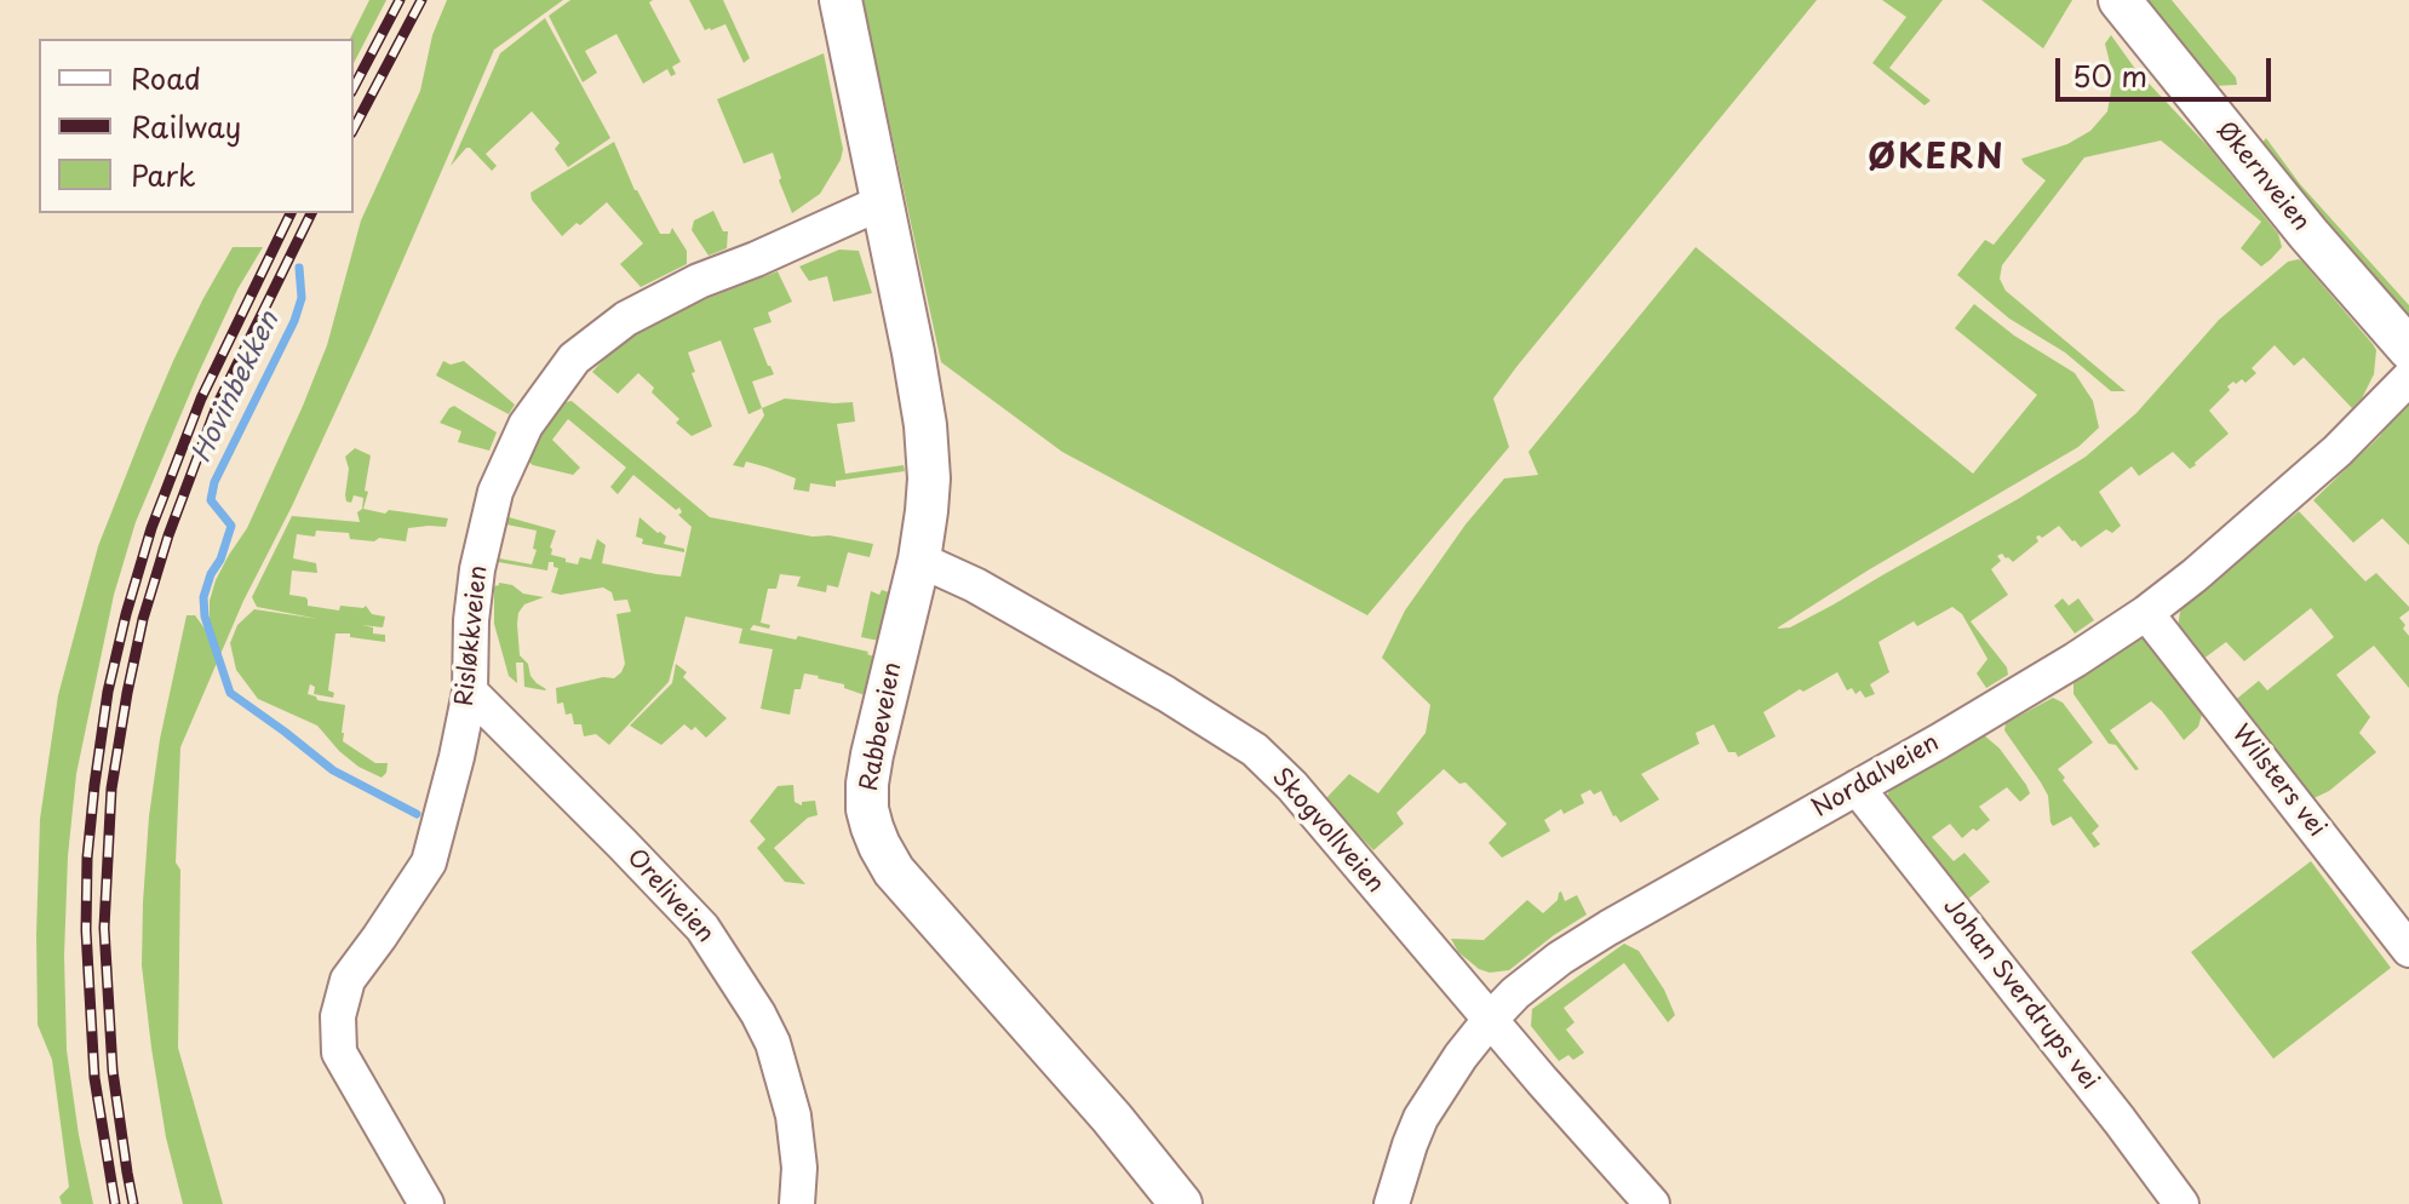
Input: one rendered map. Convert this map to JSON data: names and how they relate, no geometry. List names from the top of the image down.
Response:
{
  "streets": {
    "street": [
      "Økernveien",
      "Risløkkveien",
      "Rabbeveien",
      "Nordalveien",
      "Wilsters vei",
      "Skogvollveien",
      "Oreliveien",
      "Johan Sverdrups vei"
    ]
  },
  "crossings": [
    ["Risløkkveien", "Rabbeveien"],
    ["Risløkkveien", "Oreliveien"],
    ["Rabbeveien", "Skogvollveien"],
    ["Nordalveien", "Wilsters vei"],
    ["Nordalveien", "Skogvollveien"],
    ["Nordalveien", "Johan Sverdrups vei"]
  ],
  "districts": ["ØKERN"],
  "water": ["Hovinbekken"],
  "legend": ["Road", "Railway", "Park"],
  "scale_bar": "50 m"
}
